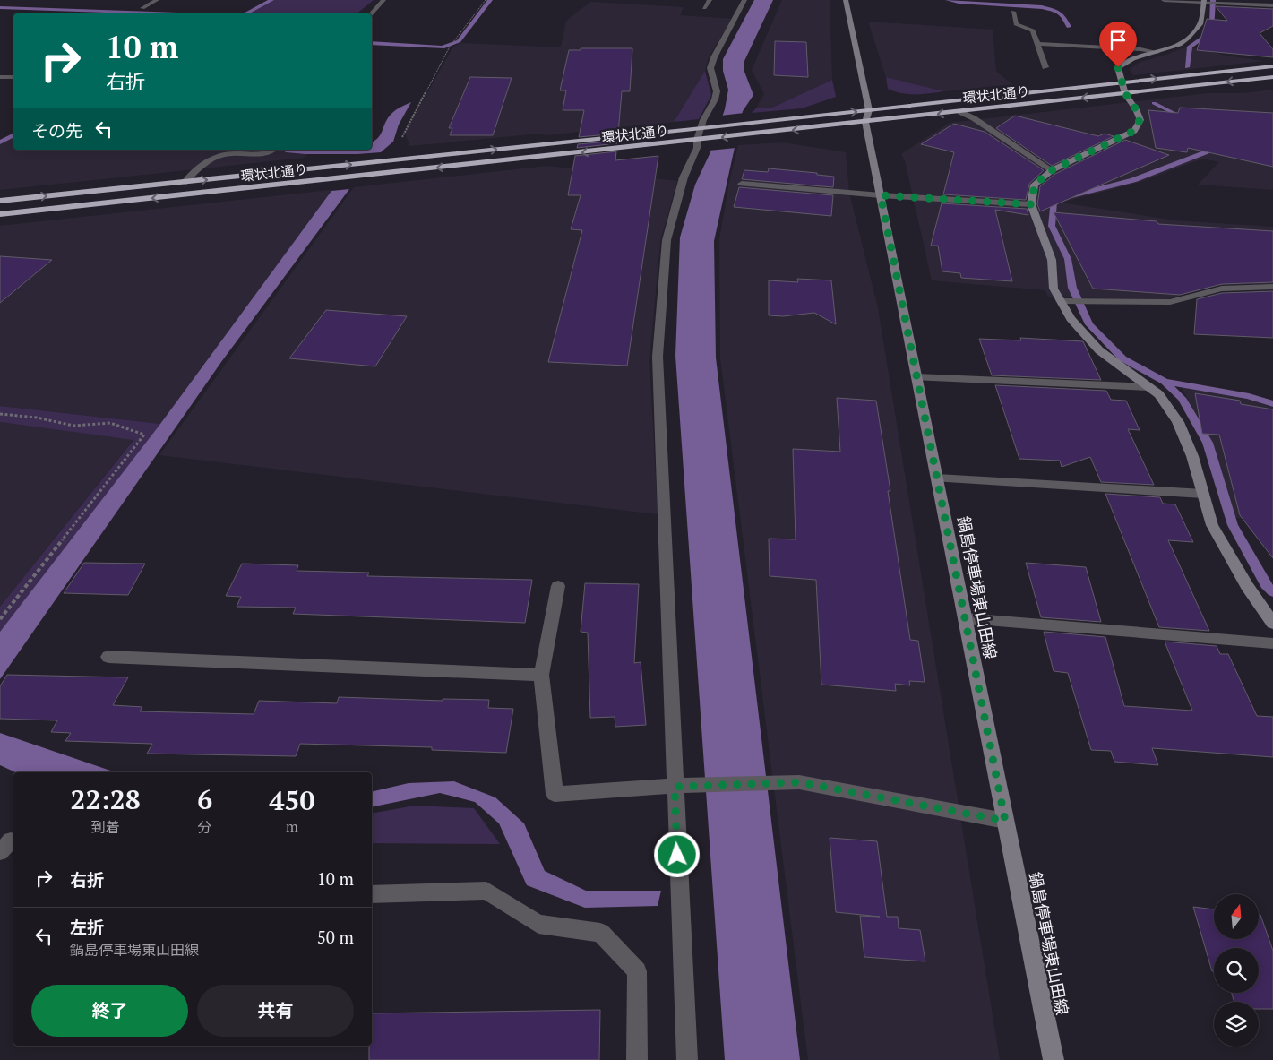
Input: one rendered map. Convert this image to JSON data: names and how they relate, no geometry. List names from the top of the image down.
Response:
{
  "streets": {
    "highway": ["環状北通り"],
    "main road": ["鍋島停車場東山田線"]
  },
  "crossings": [
    ["環状北通り", "鍋島停車場東山田線"]
  ],
  "north": "top",
  "page": {
    "turn": ["10 m", "右折"],
    "then": "その先",
    "eta": [
      "22:28",
      "到着",
      "6",
      "分",
      "450",
      "m"
    ],
    "list": [
      {
        "name": "右折",
        "value": "10 m"
      },
      {
        "name": "左折",
        "note": "鍋島停車場東山田線",
        "value": "50 m"
      }
    ],
    "buttons": ["終了", "共有"]
  }
}
